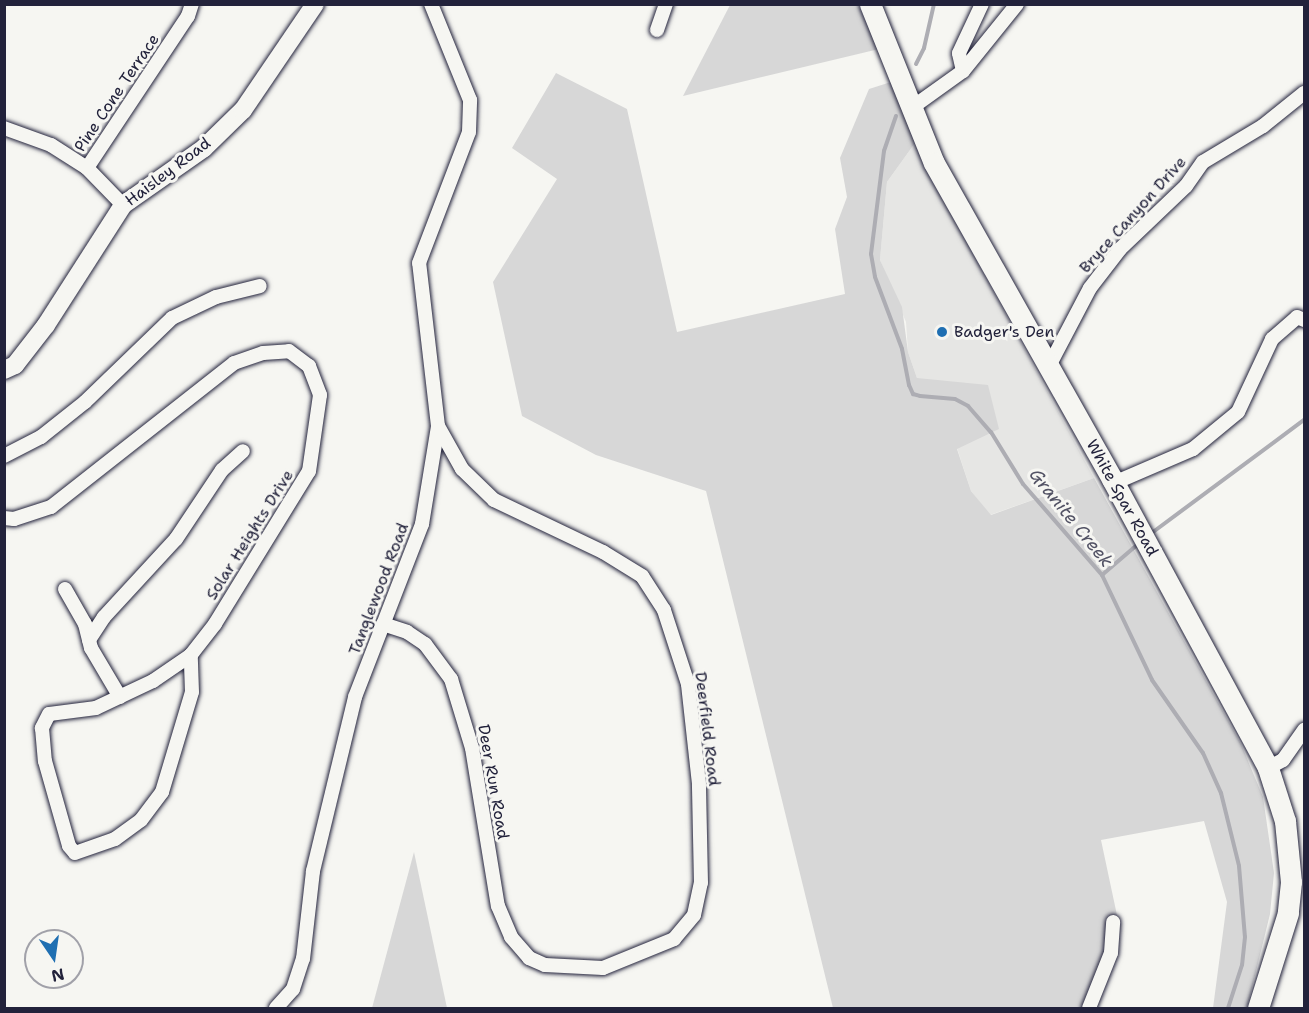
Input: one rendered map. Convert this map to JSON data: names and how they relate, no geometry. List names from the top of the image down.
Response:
{
  "streets": {
    "main road": ["White Spar Road"],
    "street": [
      "Pine Cone Terrace",
      "Haisley Road",
      "Bryce Canyon Drive",
      "Solar Heights Drive",
      "Tanglewood Road",
      "Deerfield Road",
      "Deer Run Road"
    ]
  },
  "crossings": [
    ["Bryce Canyon Drive", "White Spar Road"],
    ["Tanglewood Road", "Deerfield Road"],
    ["Tanglewood Road", "Deer Run Road"],
    ["Deerfield Road", "Deer Run Road"]
  ],
  "water": ["Granite Creek"],
  "places": ["Badger's Den"],
  "north": "bottom"
}
